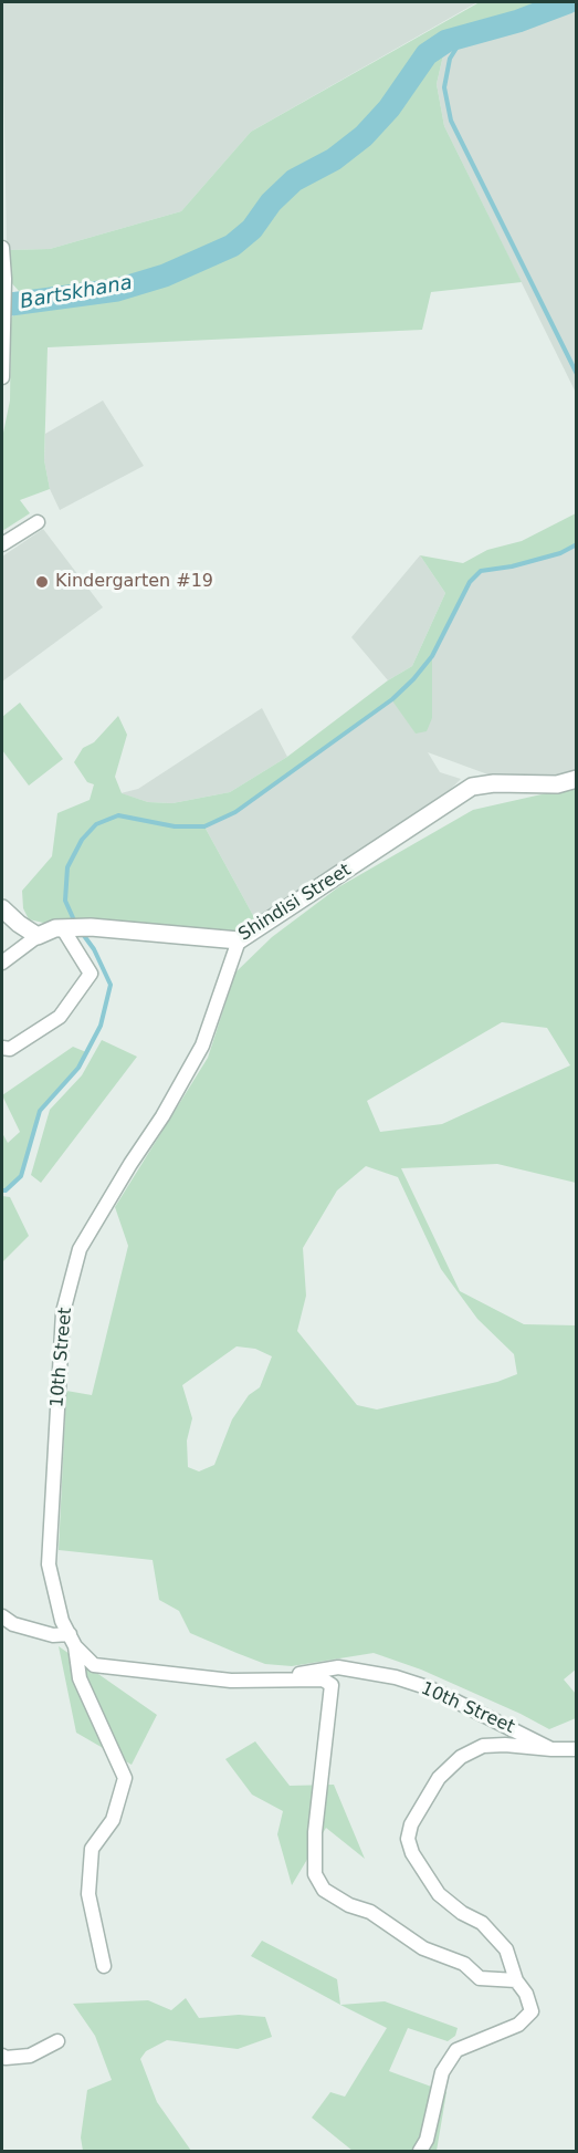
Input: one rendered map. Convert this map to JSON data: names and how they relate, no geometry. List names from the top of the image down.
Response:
{
  "streets": {
    "street": ["Shindisi Street", "10th Street"]
  },
  "crossings": [
    ["Shindisi Street", "10th Street"]
  ],
  "water": ["Bartskhana"],
  "places": ["Kindergarten #19"]
}
